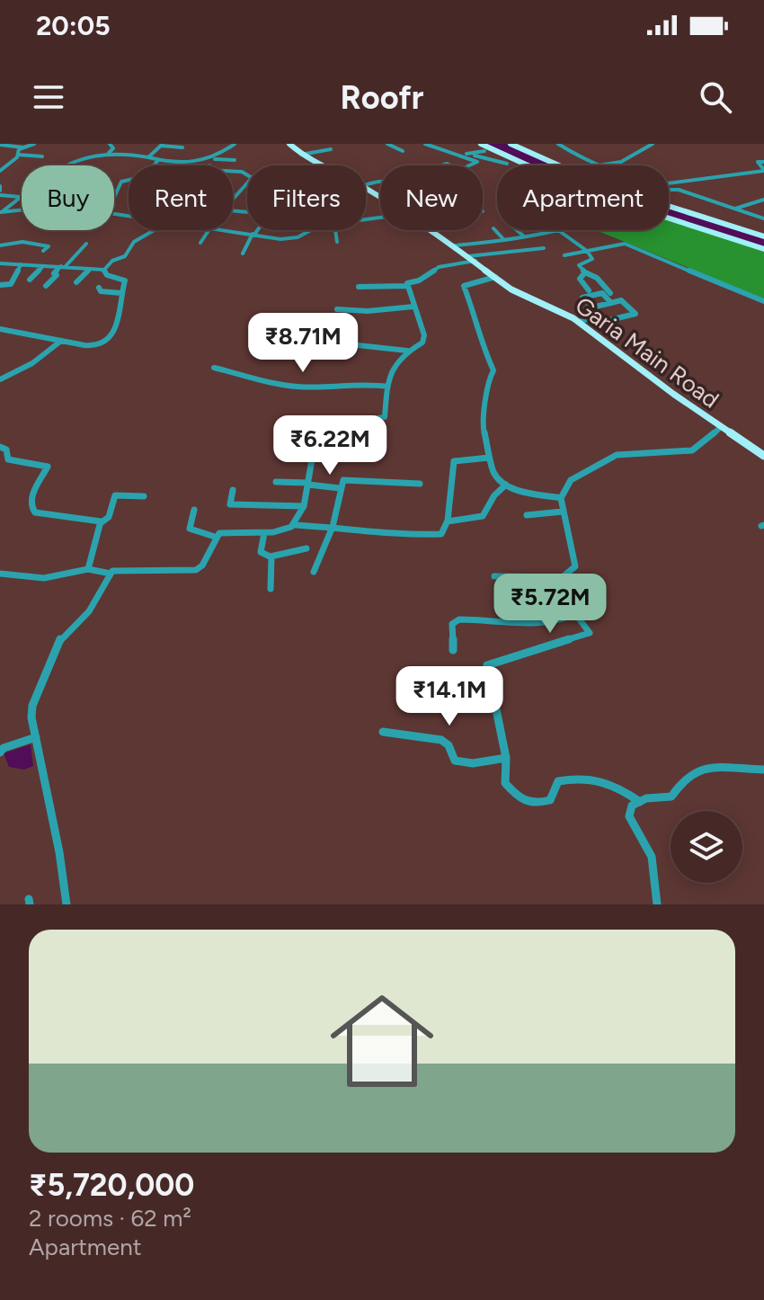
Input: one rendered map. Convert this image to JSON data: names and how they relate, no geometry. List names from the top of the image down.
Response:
{
  "streets": {
    "main road": ["Garia Main Road"]
  },
  "page": {
    "status": "20:05",
    "header": "Roofr",
    "chip": [
      "Buy",
      "Rent",
      "Filters",
      "New",
      "Apartment"
    ],
    "price": [
      "₹8.71M",
      "₹6.22M",
      "₹5.72M",
      "₹14.1M"
    ],
    "list": [
      {
        "name": "₹5,720,000",
        "note": "2 rooms · 62 m² · Apartment"
      }
    ]
  }
}
